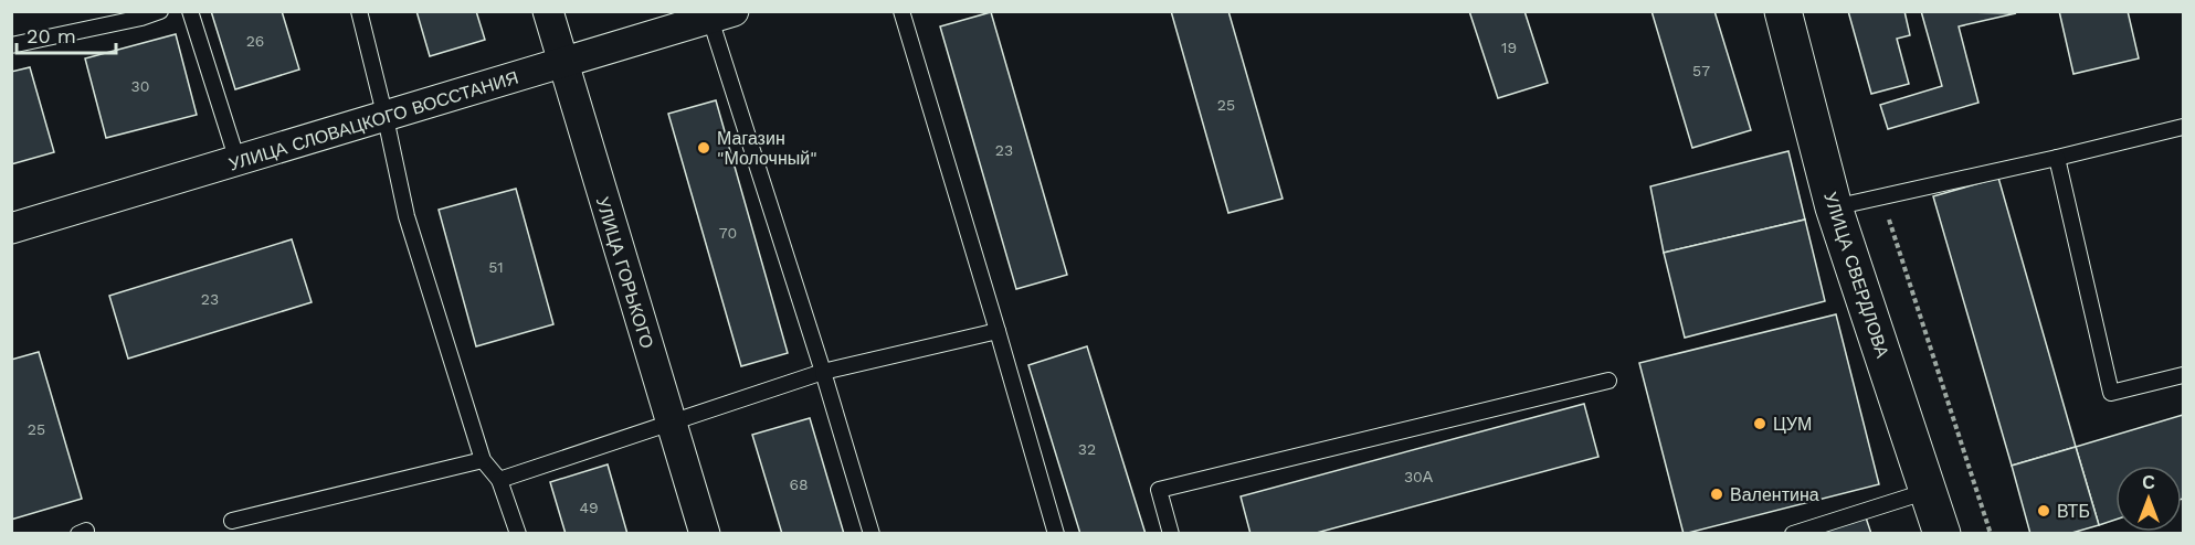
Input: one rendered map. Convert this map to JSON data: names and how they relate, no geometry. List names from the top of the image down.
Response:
{
  "streets": {
    "main road": ["УЛИЦА СВЕРДЛОВА"],
    "street": ["УЛИЦА СЛОВАЦКОГО ВОССТАНИЯ", "УЛИЦА ГОРЬКОГО"]
  },
  "crossings": [
    ["УЛИЦА СЛОВАЦКОГО ВОССТАНИЯ", "УЛИЦА ГОРЬКОГО"]
  ],
  "places": [
    "Магазин \"Молочный\"",
    "ЦУМ",
    "Валентина",
    "ВТБ"
  ],
  "house_numbers": [
    "26",
    "19",
    "57",
    "30",
    "25",
    "23",
    "70",
    "51",
    "23",
    "25",
    "32",
    "30А",
    "68",
    "49"
  ],
  "scale_bar": "20 m",
  "north": "top"
}
